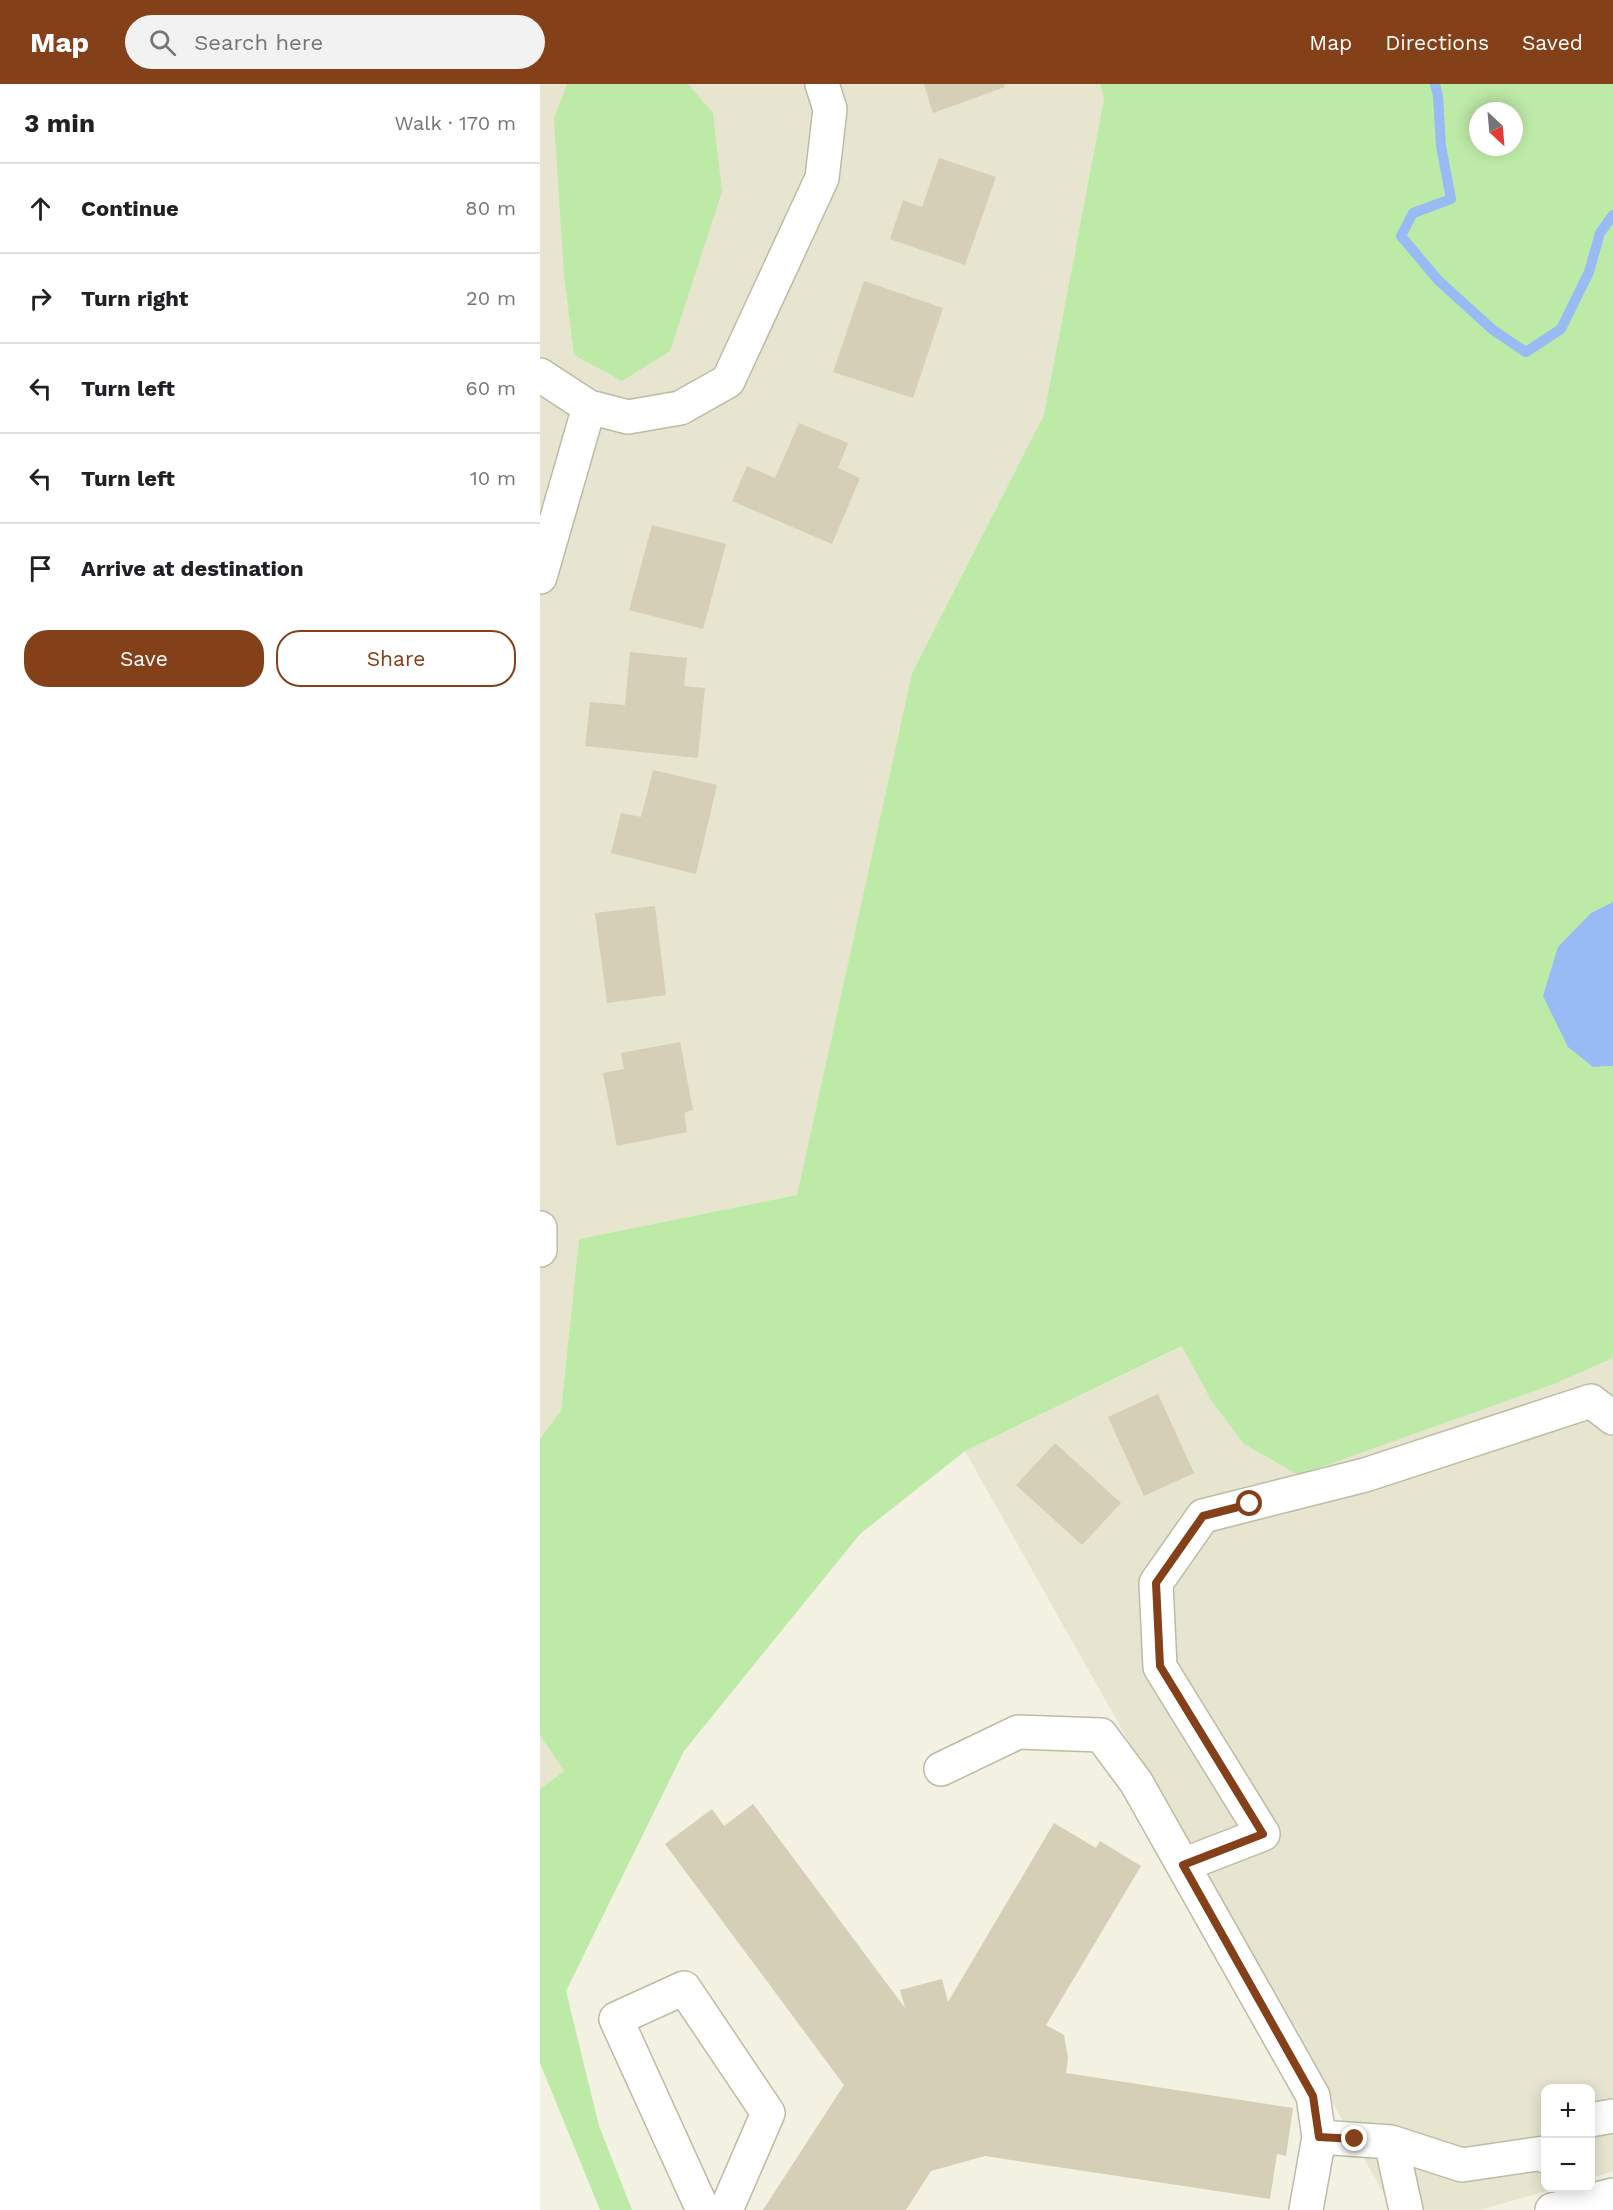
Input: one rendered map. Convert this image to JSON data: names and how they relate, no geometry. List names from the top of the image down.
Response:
{
  "north": "bottom right",
  "page": {
    "header": "Map",
    "search": "Search here",
    "nav": ["Map", "Directions", "Saved"],
    "heading": ["3 min", "Walk · 170 m"],
    "list": [
      ["Continue", "80 m"],
      ["Turn right", "20 m"],
      ["Turn left", "60 m"],
      ["Turn left", "10 m"],
      "Arrive at destination"
    ],
    "buttons": ["Save", "Share"],
    "map_buttons": ["+", "−"]
  }
}
